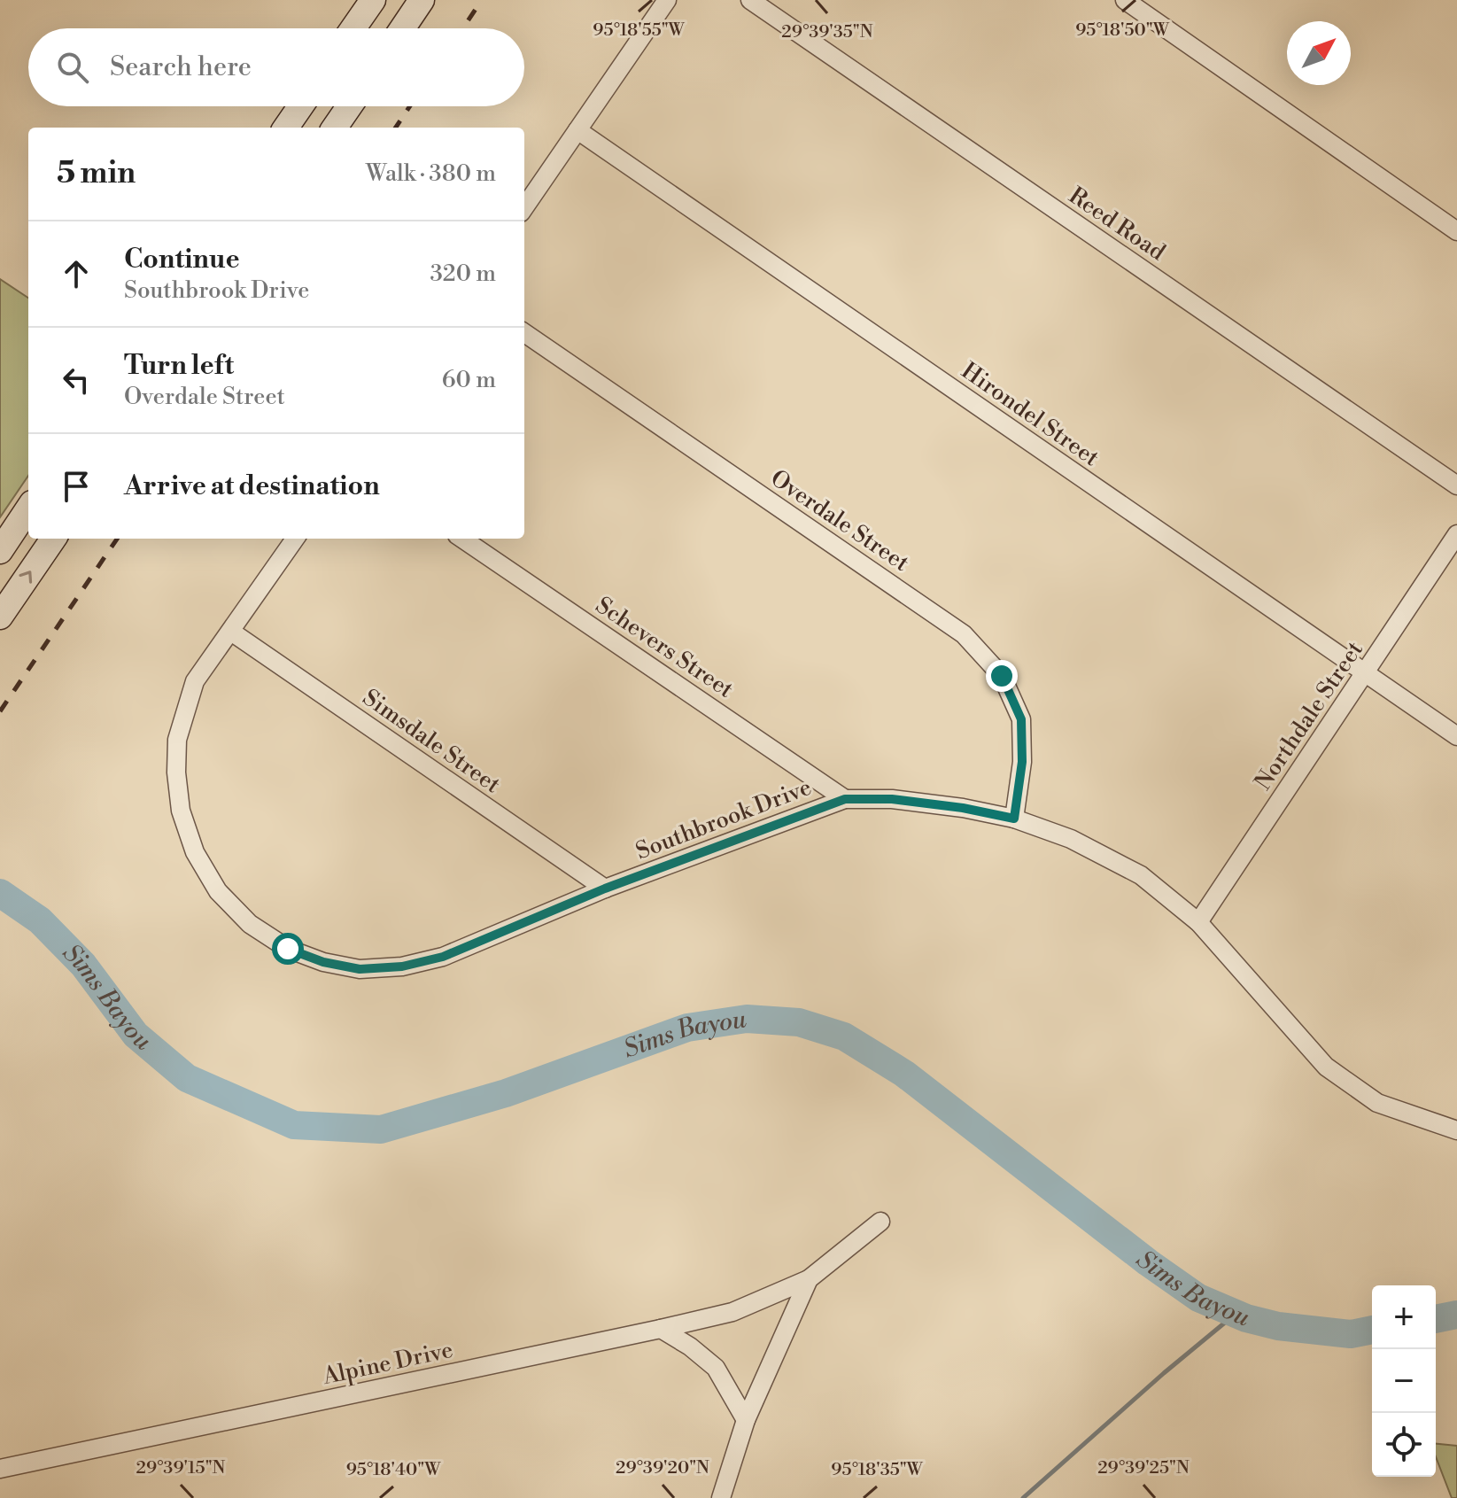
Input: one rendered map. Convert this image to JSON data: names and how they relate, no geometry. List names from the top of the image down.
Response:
{
  "streets": {
    "street": [
      "Reed Road",
      "Hirondel Street",
      "Overdale Street",
      "Schevers Street",
      "Northdale Street",
      "Simsdale Street",
      "Southbrook Drive",
      "Alpine Drive"
    ]
  },
  "crossings": [
    ["Hirondel Street", "Northdale Street"],
    ["Overdale Street", "Southbrook Drive"],
    ["Schevers Street", "Southbrook Drive"],
    ["Northdale Street", "Southbrook Drive"],
    ["Simsdale Street", "Southbrook Drive"]
  ],
  "water": ["Sims Bayou"],
  "north": "top right",
  "page": {
    "search": "Search here",
    "heading": ["5 min", "Walk · 380 m"],
    "list": [
      ["Continue", "Southbrook Drive", "320 m"],
      ["Turn left", "Overdale Street", "60 m"],
      "Arrive at destination"
    ],
    "map_buttons": ["+", "−"]
  },
  "coordinates": [
    "95°18'55\"W",
    "95°18'50\"W",
    "29°39'35\"N",
    "29°39'15\"N",
    "29°39'20\"N",
    "29°39'25\"N",
    "95°18'40\"W",
    "95°18'35\"W"
  ]
}
